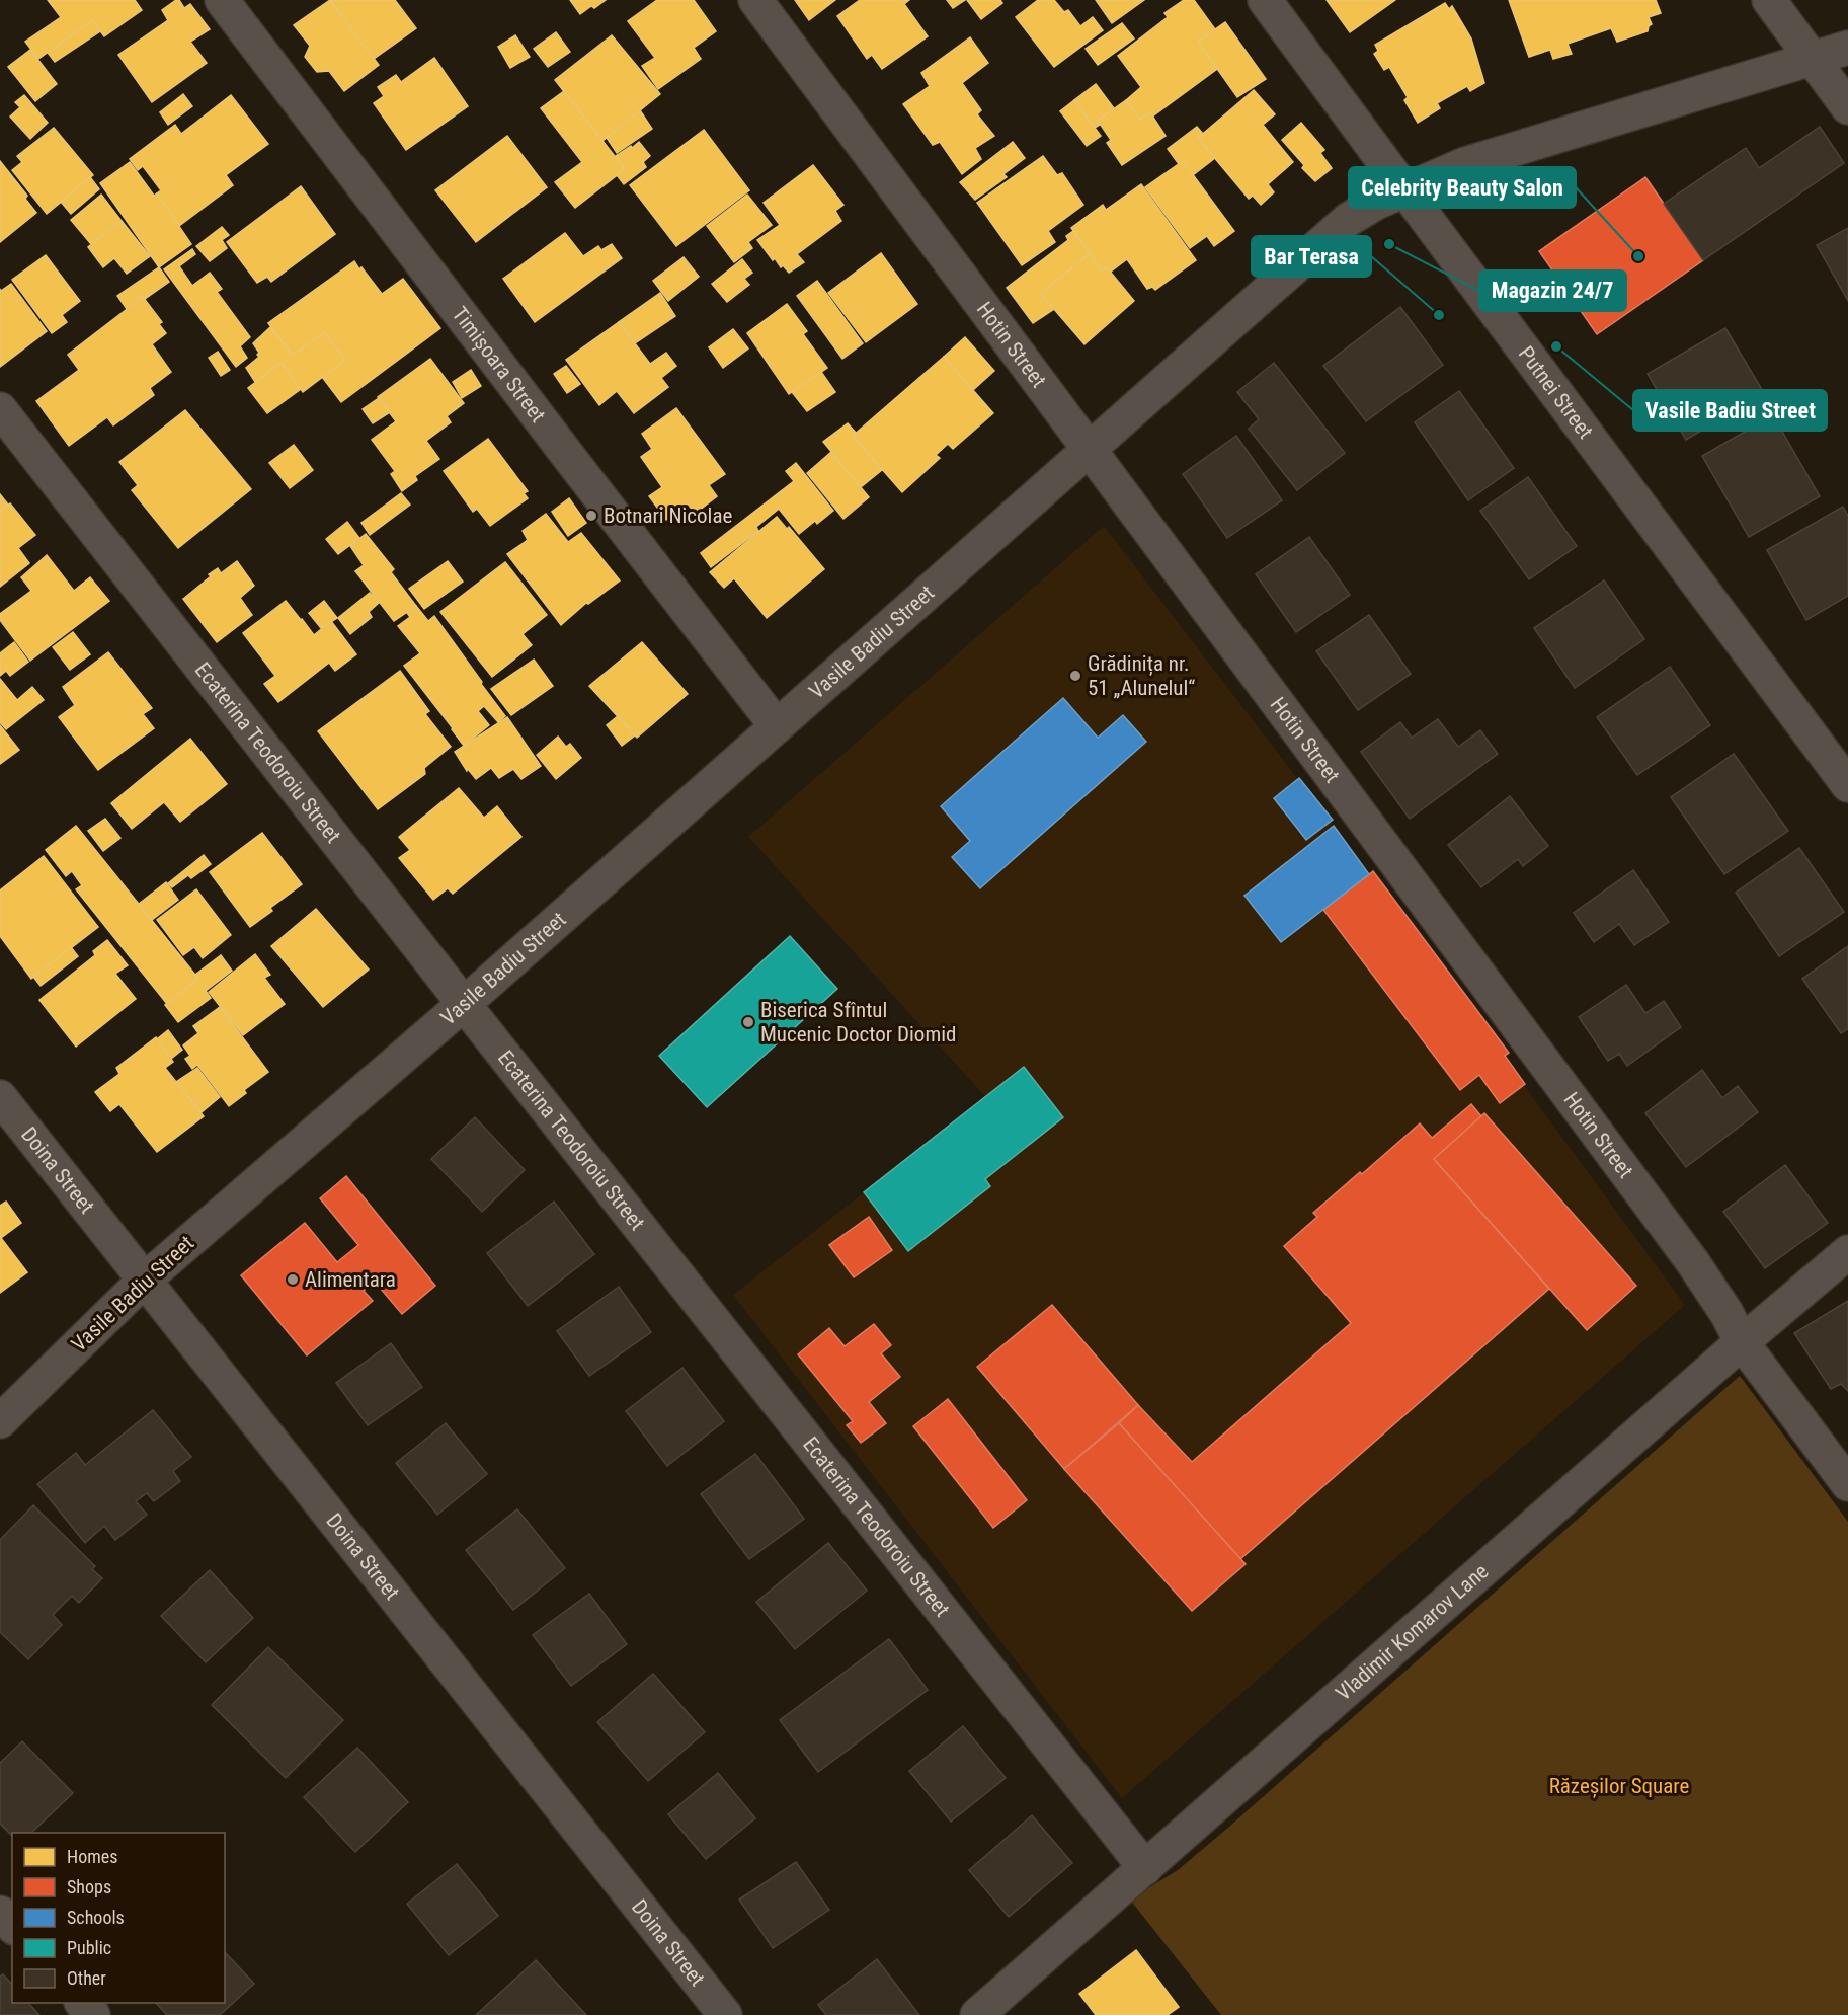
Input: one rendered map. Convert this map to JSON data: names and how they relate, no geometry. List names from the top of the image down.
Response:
{
  "streets": {
    "street": [
      "Hotin Street",
      "Timișoara Street",
      "Putnei Street",
      "Vasile Badiu Street",
      "Ecaterina Teodoroiu Street",
      "Doina Street",
      "Vladimir Komarov Lane"
    ]
  },
  "crossings": [
    ["Hotin Street", "Vasile Badiu Street"],
    ["Hotin Street", "Vladimir Komarov Lane"],
    ["Timișoara Street", "Vasile Badiu Street"],
    ["Putnei Street", "Vasile Badiu Street"],
    ["Vasile Badiu Street", "Ecaterina Teodoroiu Street"],
    ["Vasile Badiu Street", "Doina Street"],
    ["Ecaterina Teodoroiu Street", "Vladimir Komarov Lane"]
  ],
  "parks": ["Răzeșilor Square"],
  "places": [
    "Magazin 24/7",
    "Celebrity Beauty Salon",
    "Bar Terasa",
    "Vasile Badiu Street",
    "Botnari Nicolae",
    "Grădinița nr. 51 „Alunelul“",
    "Biserica Sfîntul Mucenic Doctor Diomid",
    "Alimentara"
  ],
  "legend": [
    "Homes",
    "Shops",
    "Schools",
    "Public",
    "Other"
  ]
}
